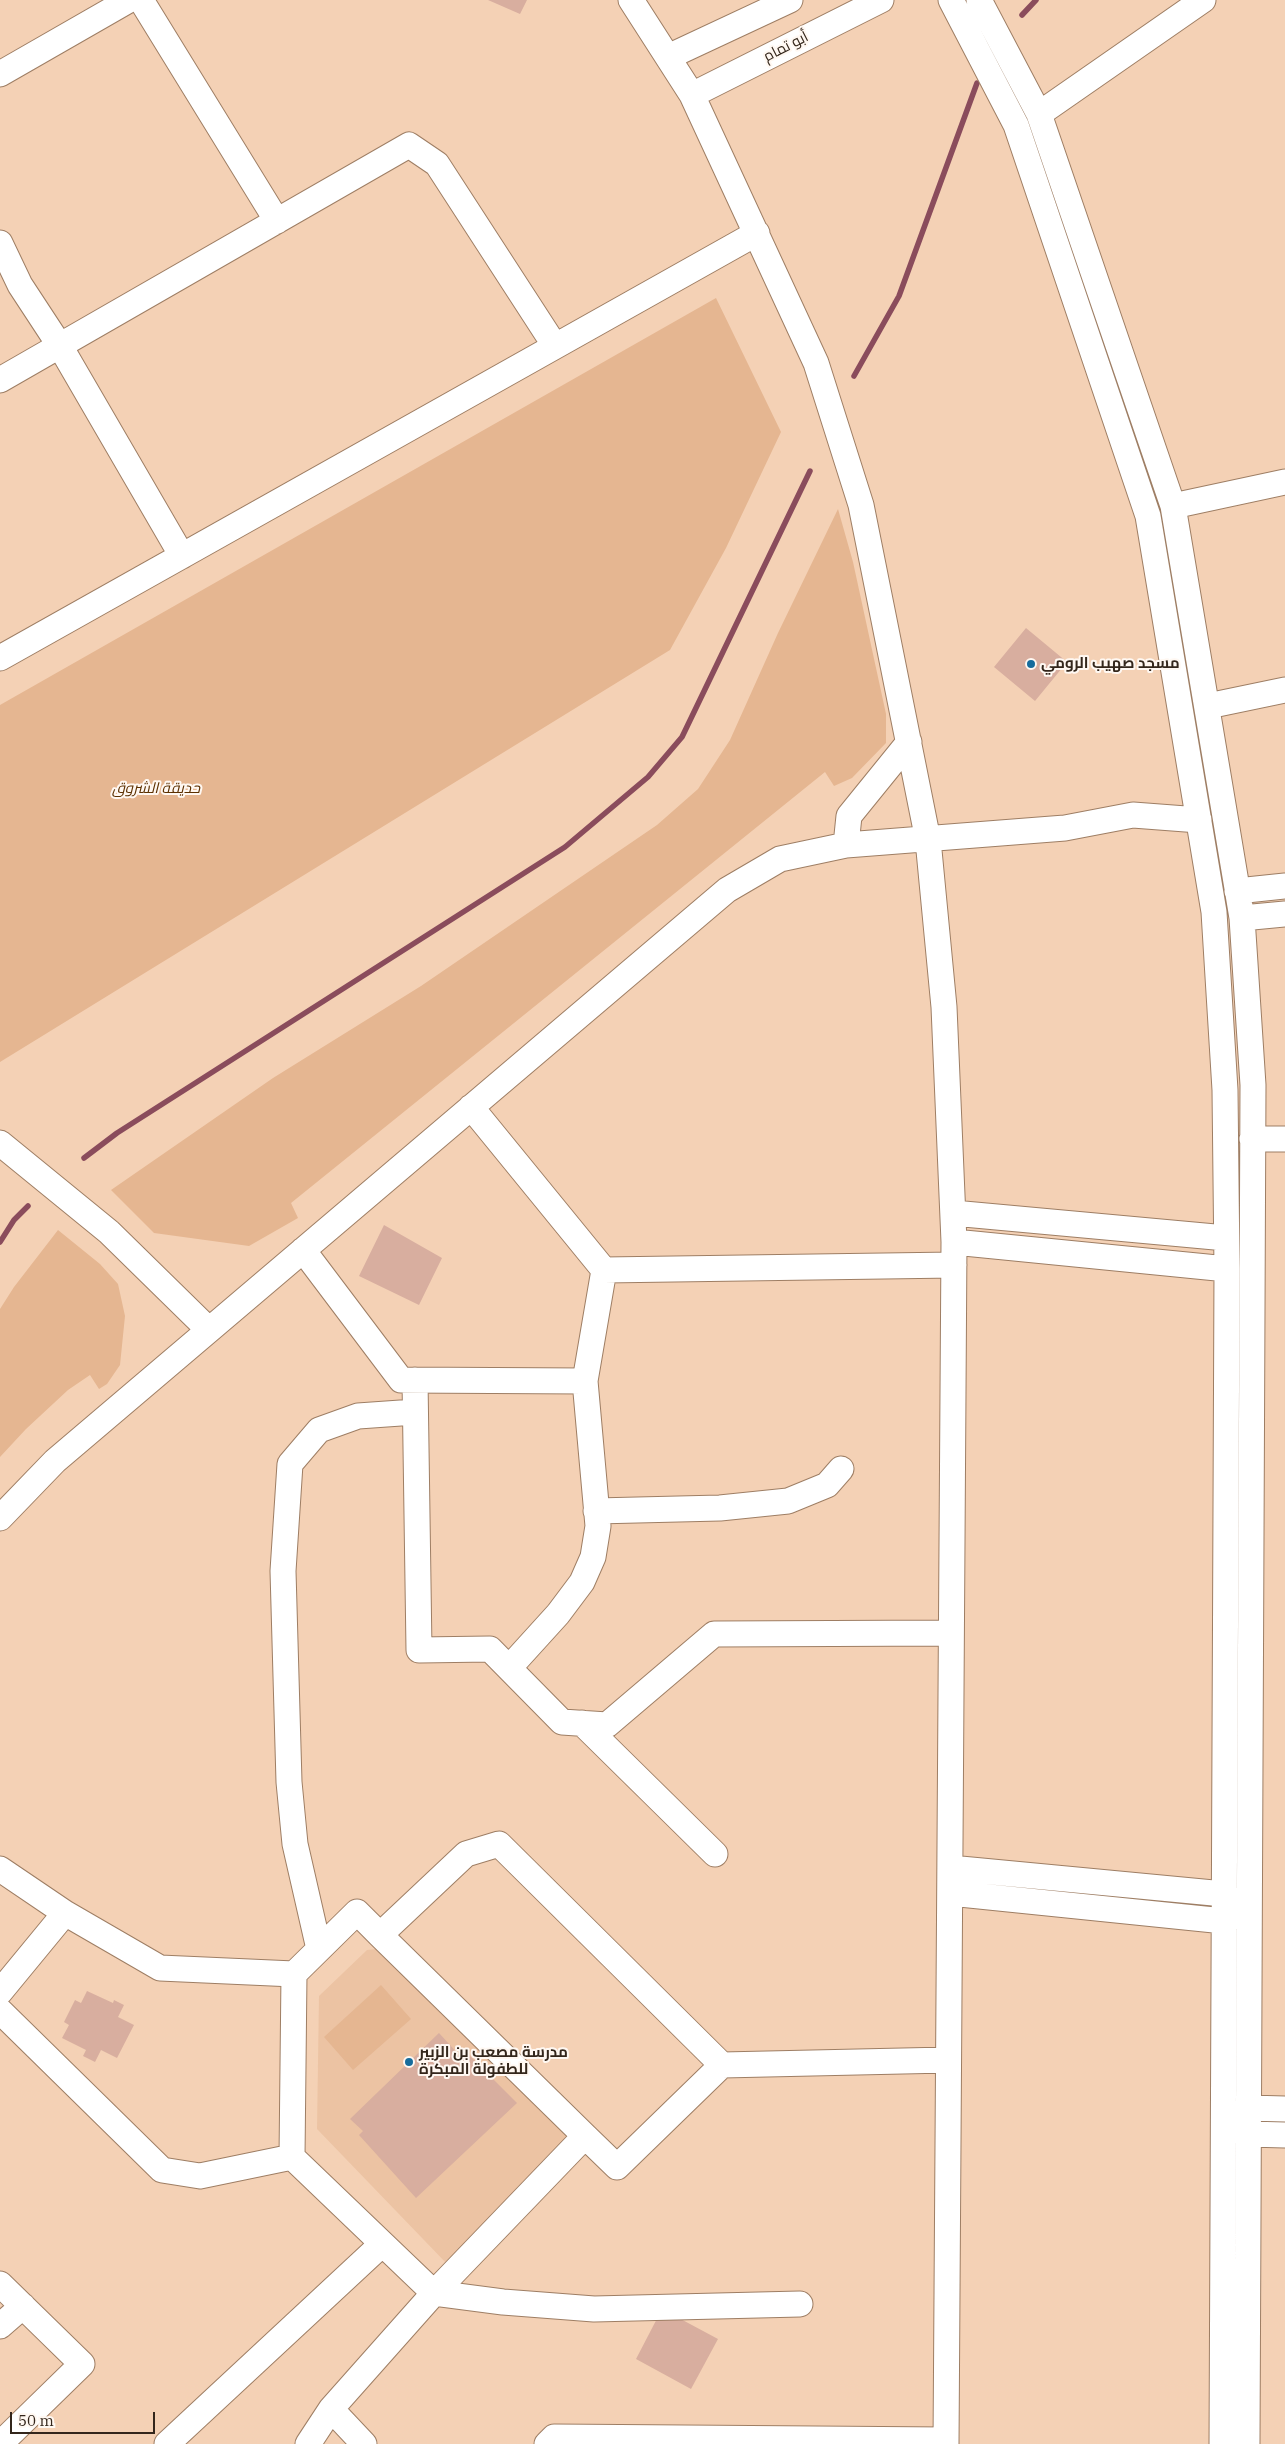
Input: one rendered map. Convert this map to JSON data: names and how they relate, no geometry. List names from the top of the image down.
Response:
{
  "streets": {
    "street": ["أبو تمام"]
  },
  "parks": ["حديقة الشروق"],
  "places": ["مسجد صهيب الرومي", "مدرسة مصعب بن الزبير للطفولة المبكرة"],
  "scale_bar": "50 m"
}
